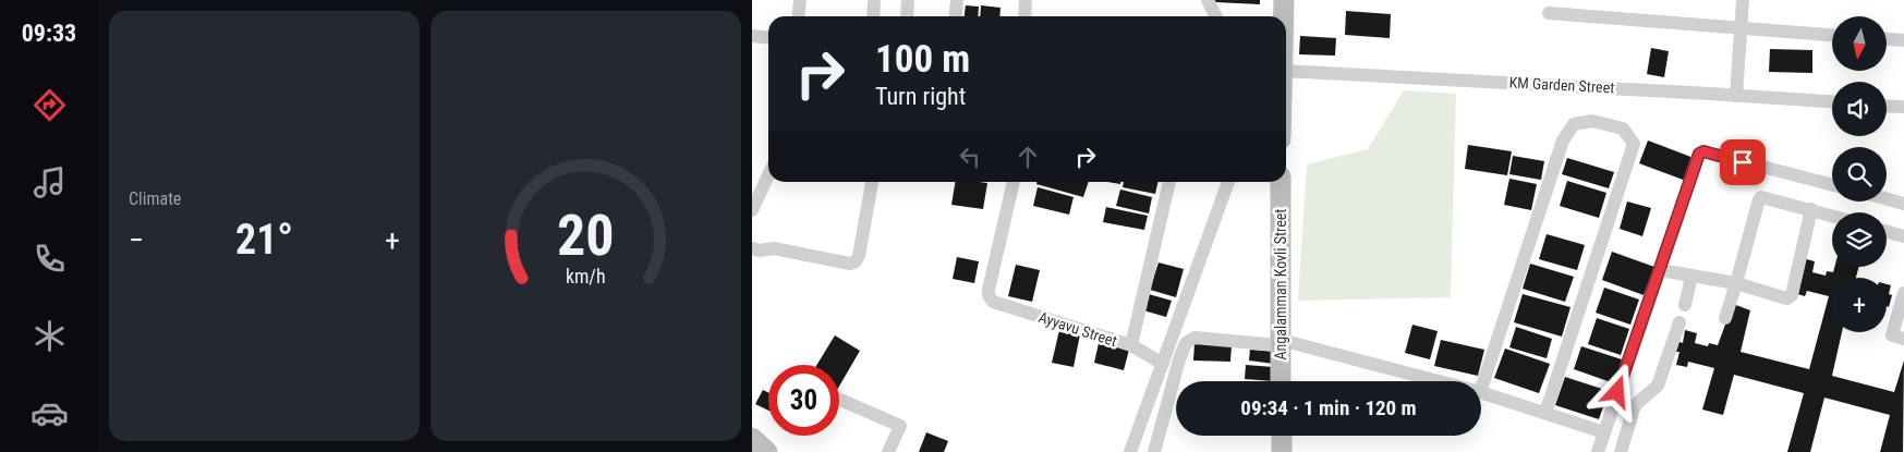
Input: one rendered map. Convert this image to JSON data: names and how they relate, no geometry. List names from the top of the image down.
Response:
{
  "streets": {
    "street": ["KM Garden Street", "Angalamman Kovli Street", "Ayyavu Street"]
  },
  "north": "bottom",
  "page": {
    "tabs": "09:33",
    "tile": "Climate",
    "map_buttons": "+",
    "turn": ["100 m", "Turn right"],
    "heat": ["−", "21°", "+"],
    "limit": "30",
    "trip": "09:34 · 1 min · 120 m",
    "gauge": ["20", "km/h"]
  }
}
